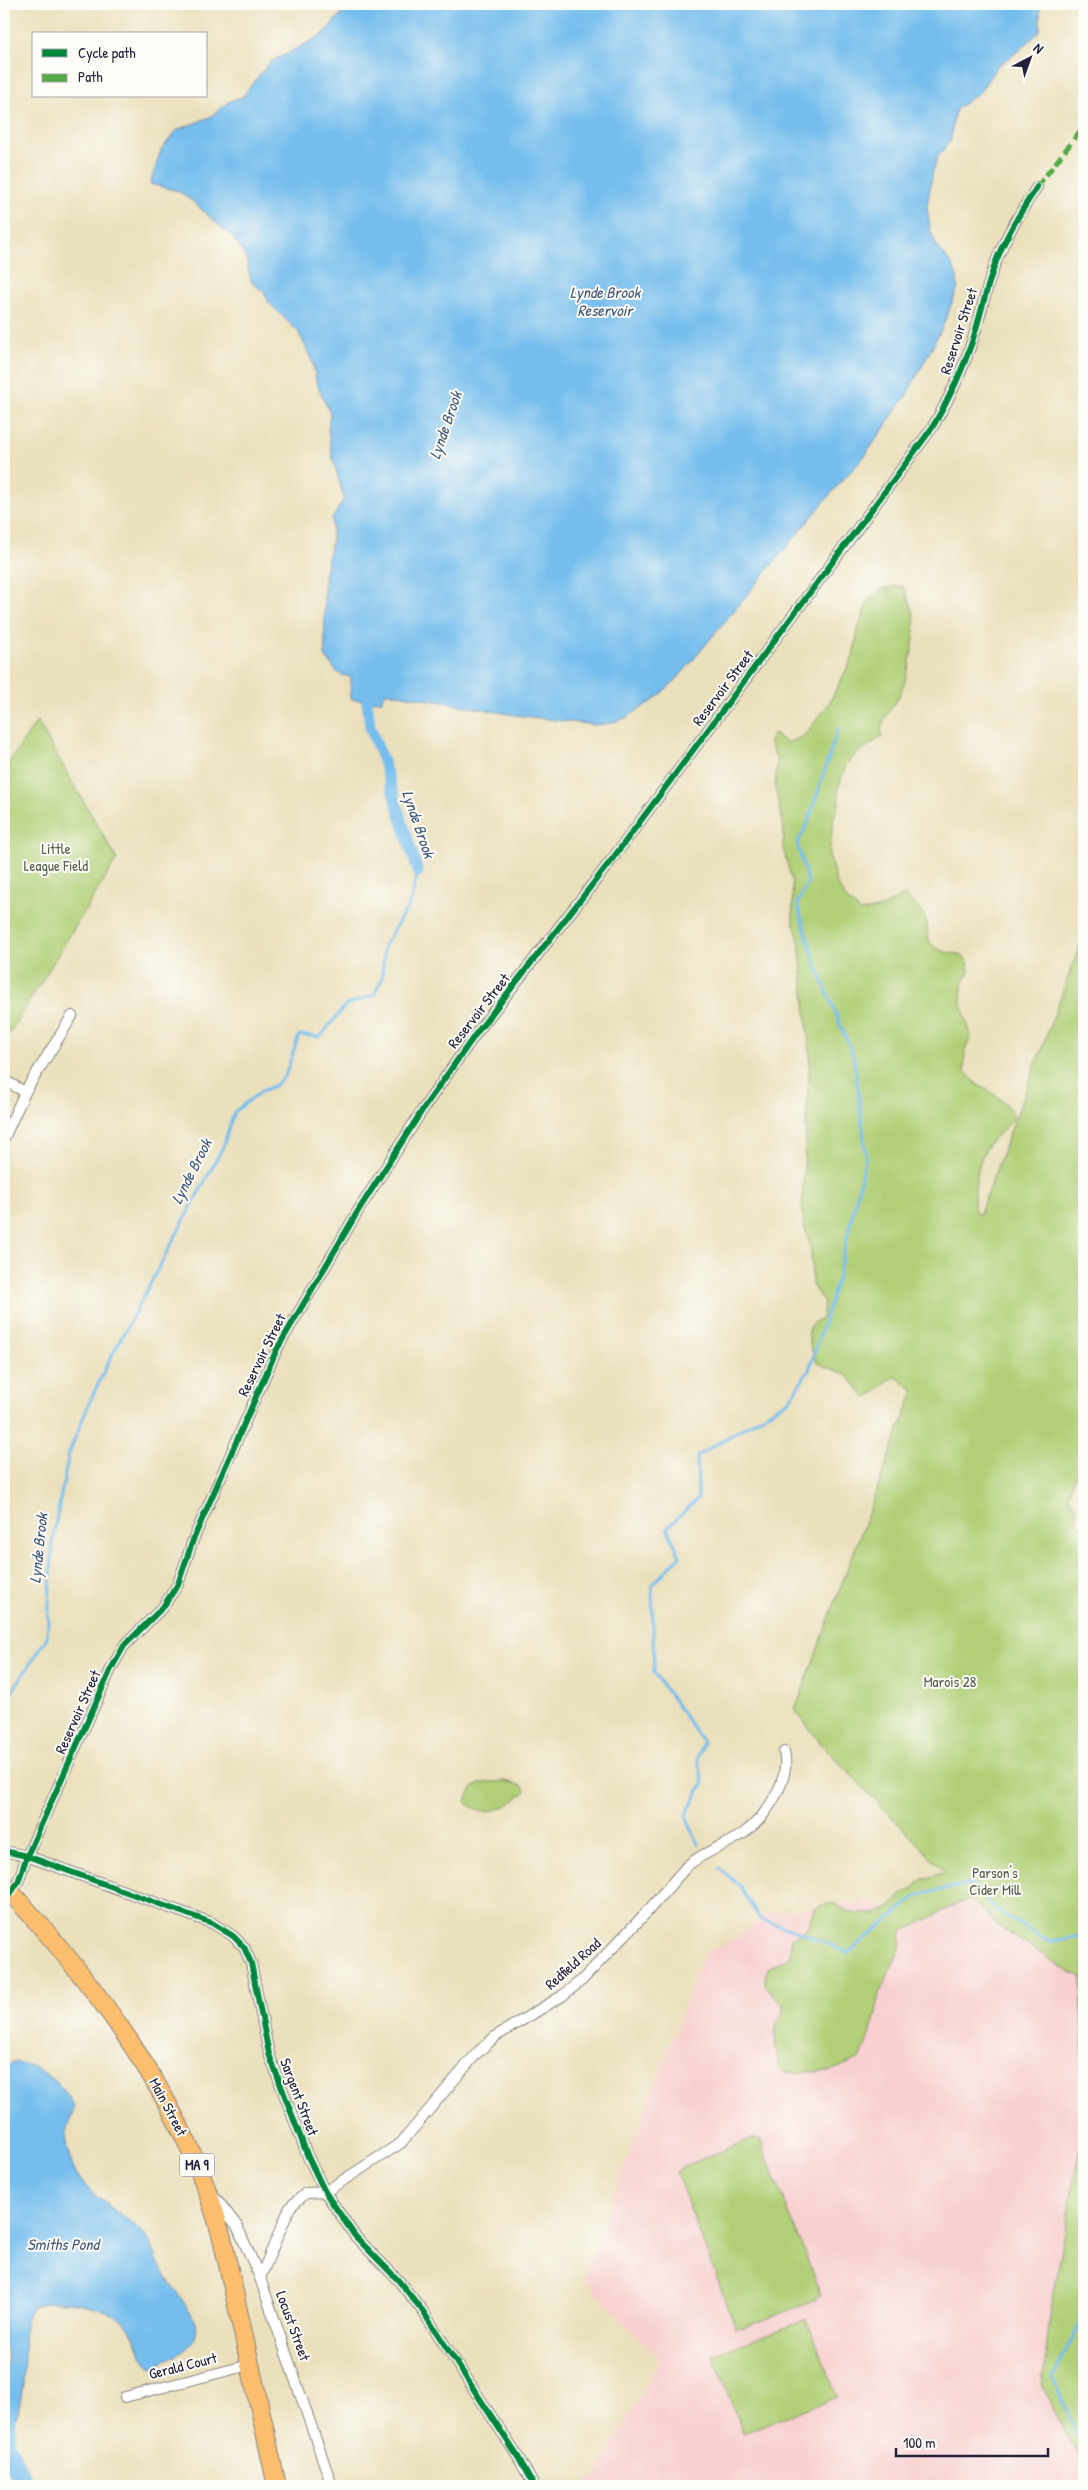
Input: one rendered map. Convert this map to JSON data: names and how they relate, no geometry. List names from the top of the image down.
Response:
{
  "streets": {
    "highway": ["Main Street", "MA 9"],
    "street": [
      "Reservoir Street",
      "Redfield Road",
      "Sargent Street",
      "Locust Street",
      "Gerald Court"
    ]
  },
  "crossings": [
    ["Reservoir Street", "Sargent Street"],
    ["Reservoir Street", "Main Street"],
    ["Redfield Road", "Sargent Street"],
    ["Main Street", "Locust Street"],
    ["Main Street", "Gerald Court"]
  ],
  "water": ["Lynde Brook Reservoir", "Lynde Brook", "Smiths Pond"],
  "parks": ["Little League Field", "Marois 28", "Parson's Cider Mill"],
  "legend": ["Cycle path", "Path"],
  "scale_bar": "100 m",
  "north": "top right"
}
